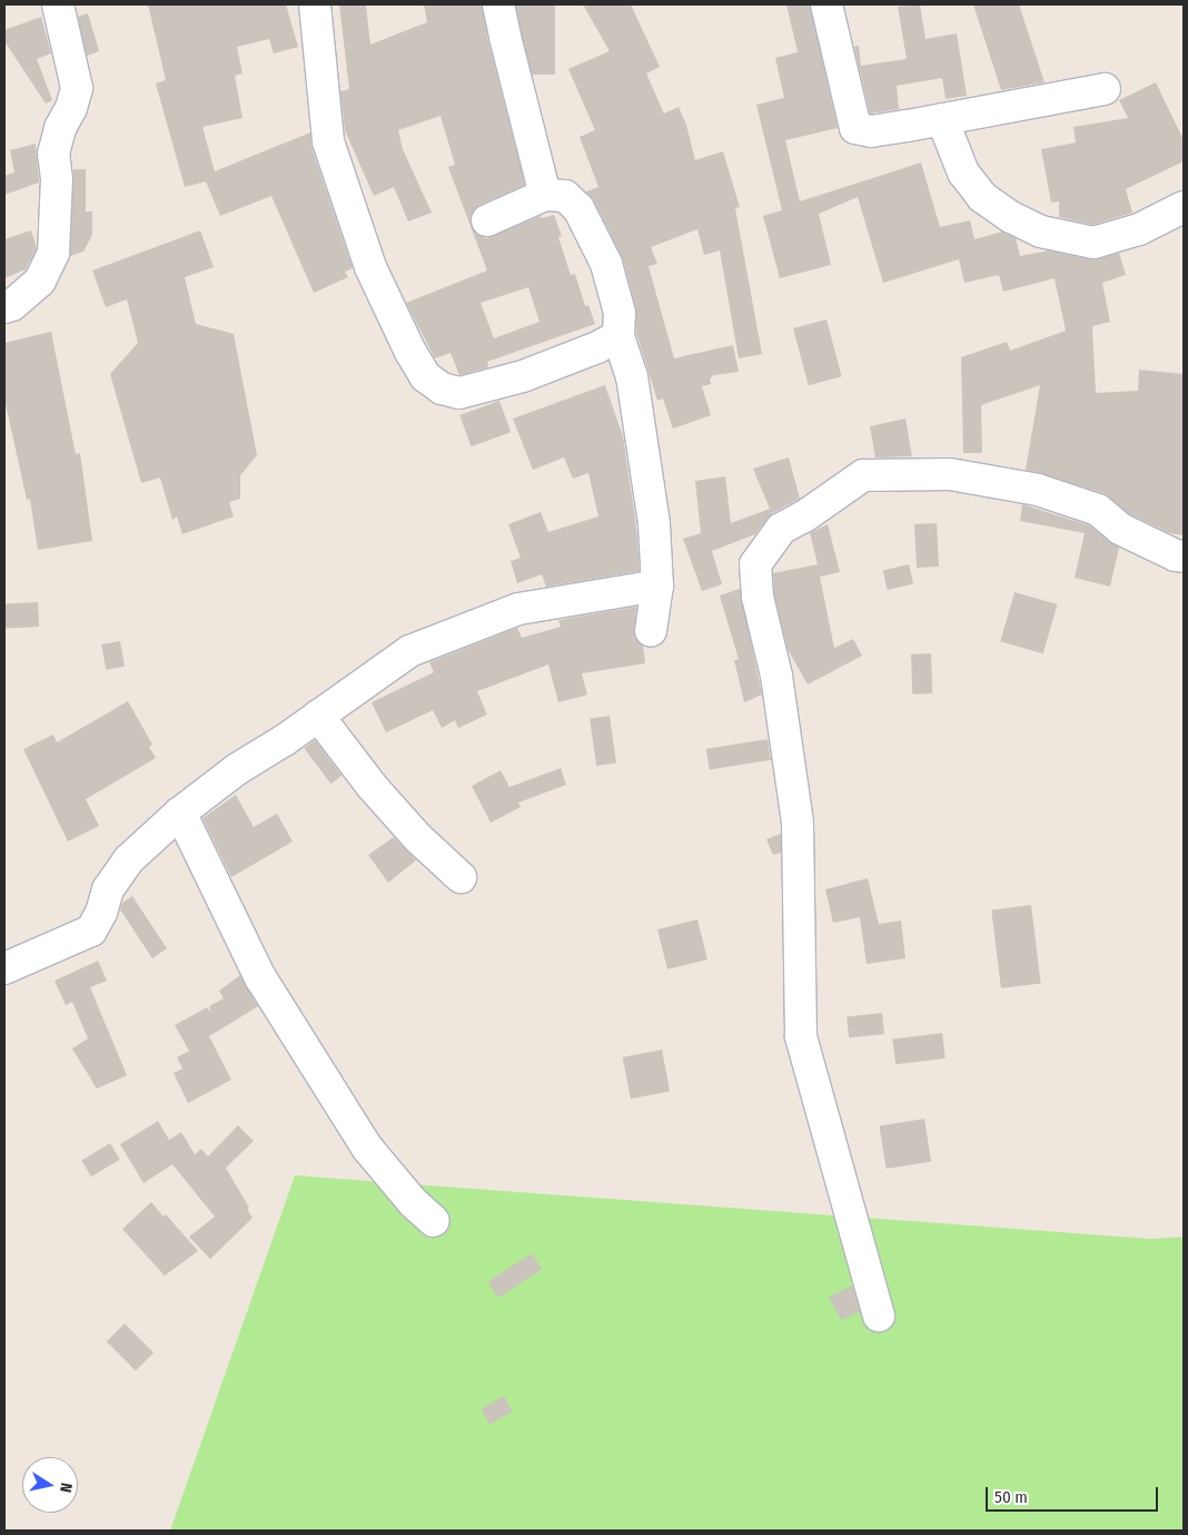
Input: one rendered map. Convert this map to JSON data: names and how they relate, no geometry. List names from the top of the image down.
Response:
{
  "scale_bar": "50 m",
  "north": "right"
}
